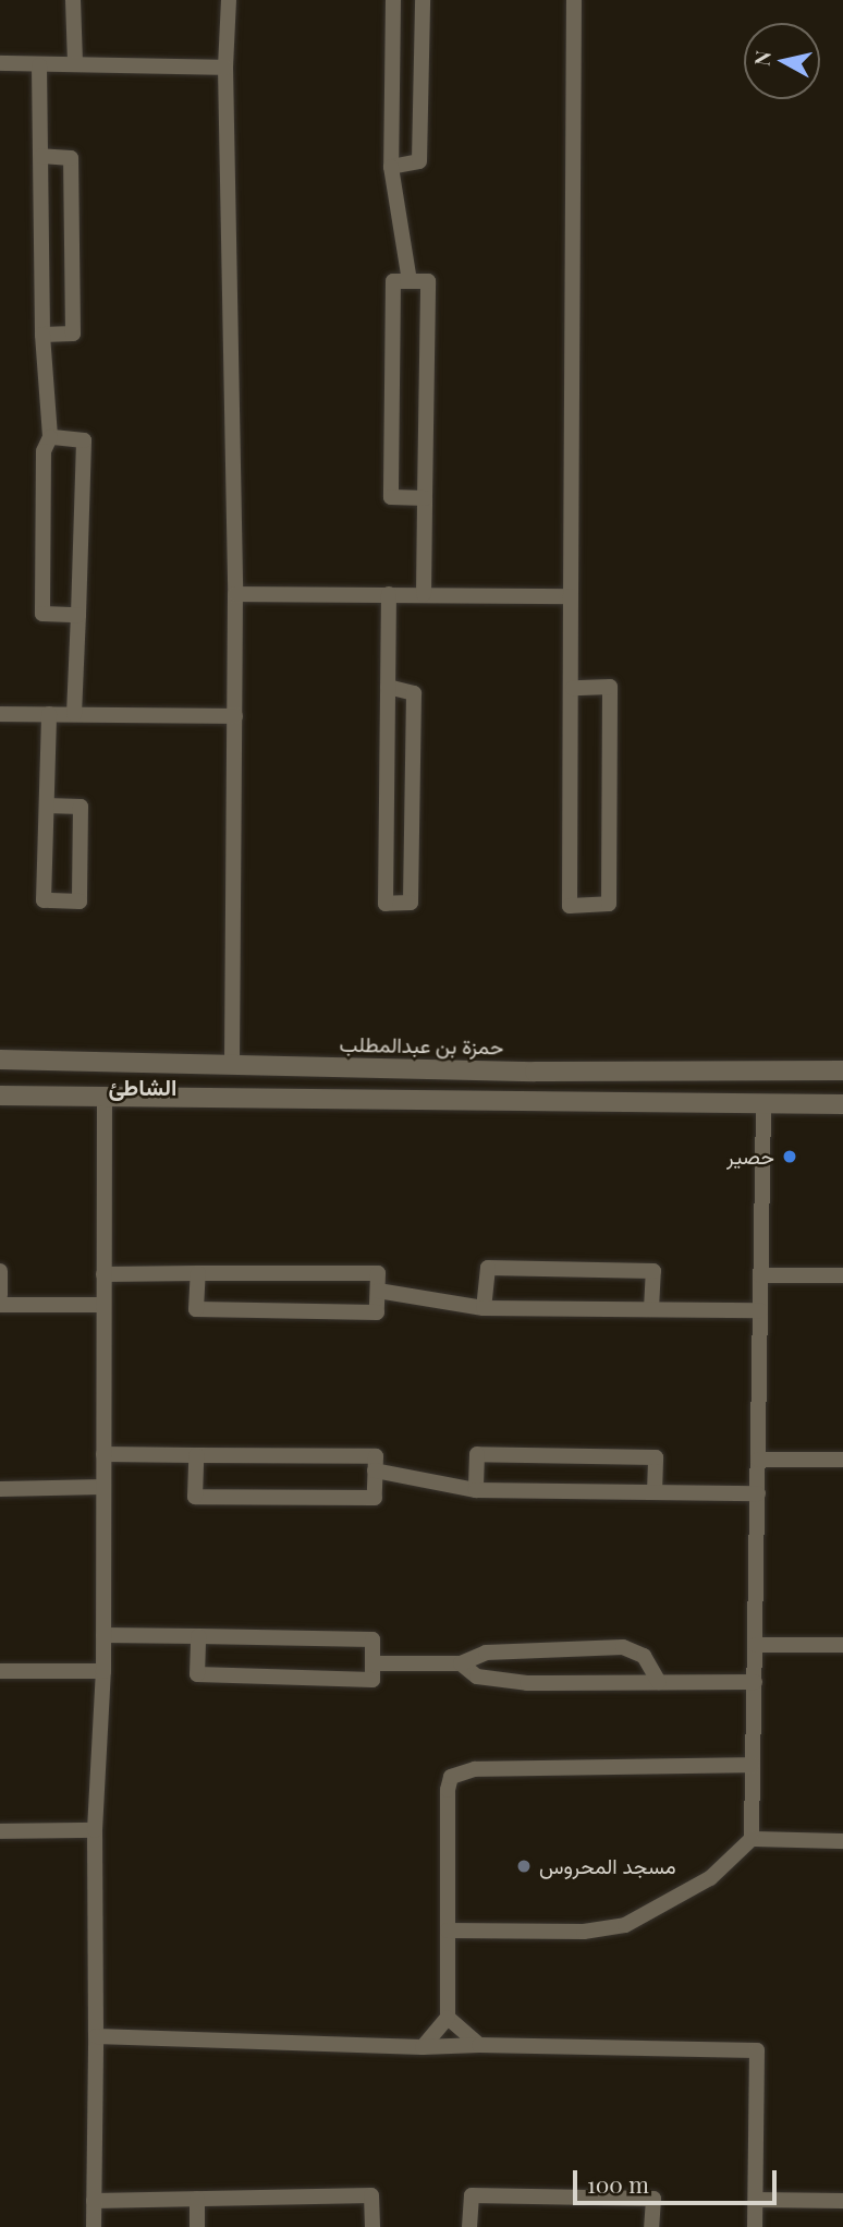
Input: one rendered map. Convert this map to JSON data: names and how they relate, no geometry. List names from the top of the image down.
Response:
{
  "streets": {
    "street": ["حمزة بن عبدالمطلب"]
  },
  "districts": ["الشاطئ"],
  "places": ["حصير", "مسجد المحروس"],
  "scale_bar": "100 m",
  "north": "left"
}
